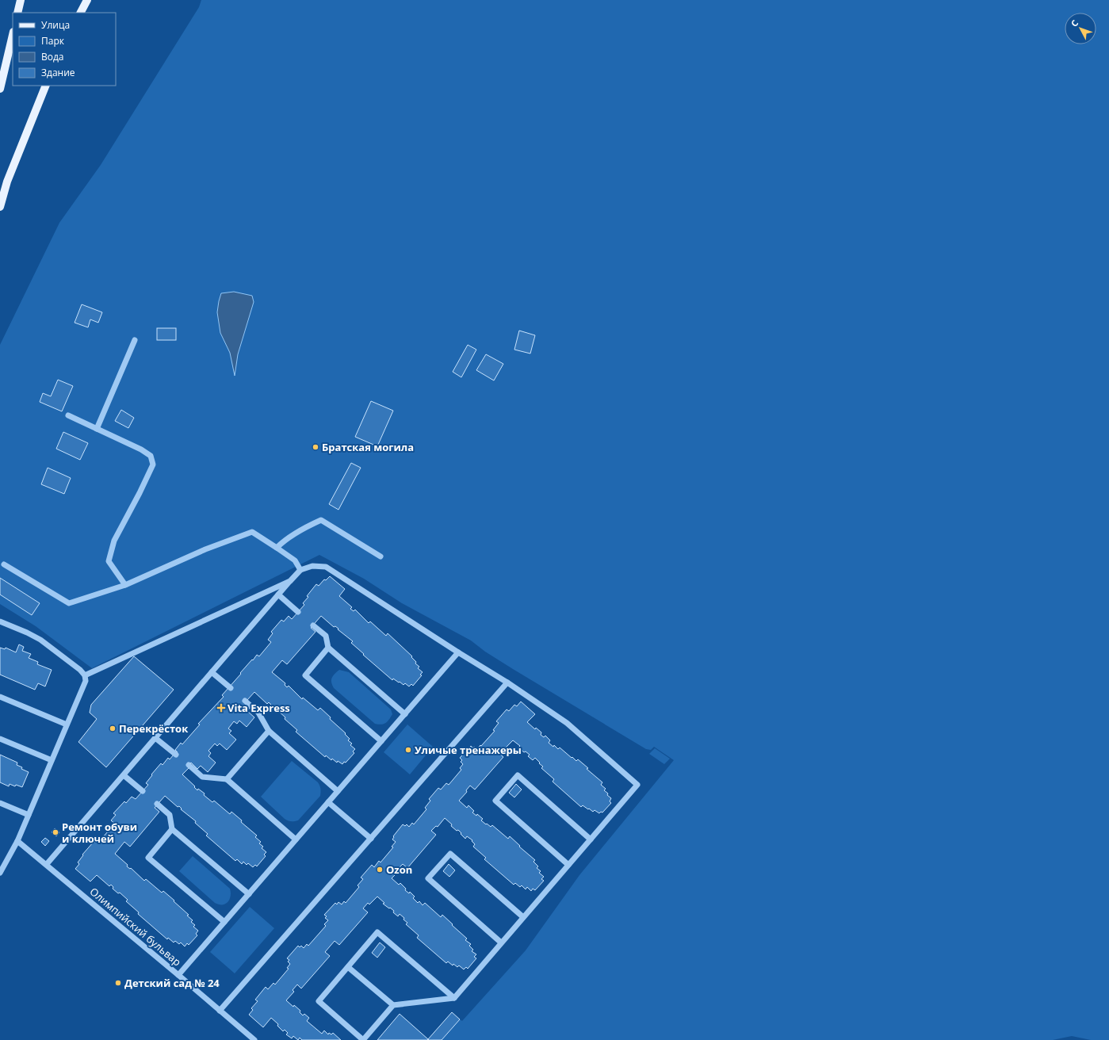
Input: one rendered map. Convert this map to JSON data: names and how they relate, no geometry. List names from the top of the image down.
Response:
{
  "streets": {
    "street": ["Олимпийский бульвар"]
  },
  "places": {
    "other": [
      "Братская могила",
      "Перекрёсток",
      "Уличые тренажеры",
      "Ремонт обуви и ключей",
      "Ozon",
      "Детский сад № 24"
    ],
    "health": ["Vita Express"]
  },
  "legend": [
    "Улица",
    "Парк",
    "Вода",
    "Здание"
  ],
  "north": "top left"
}
